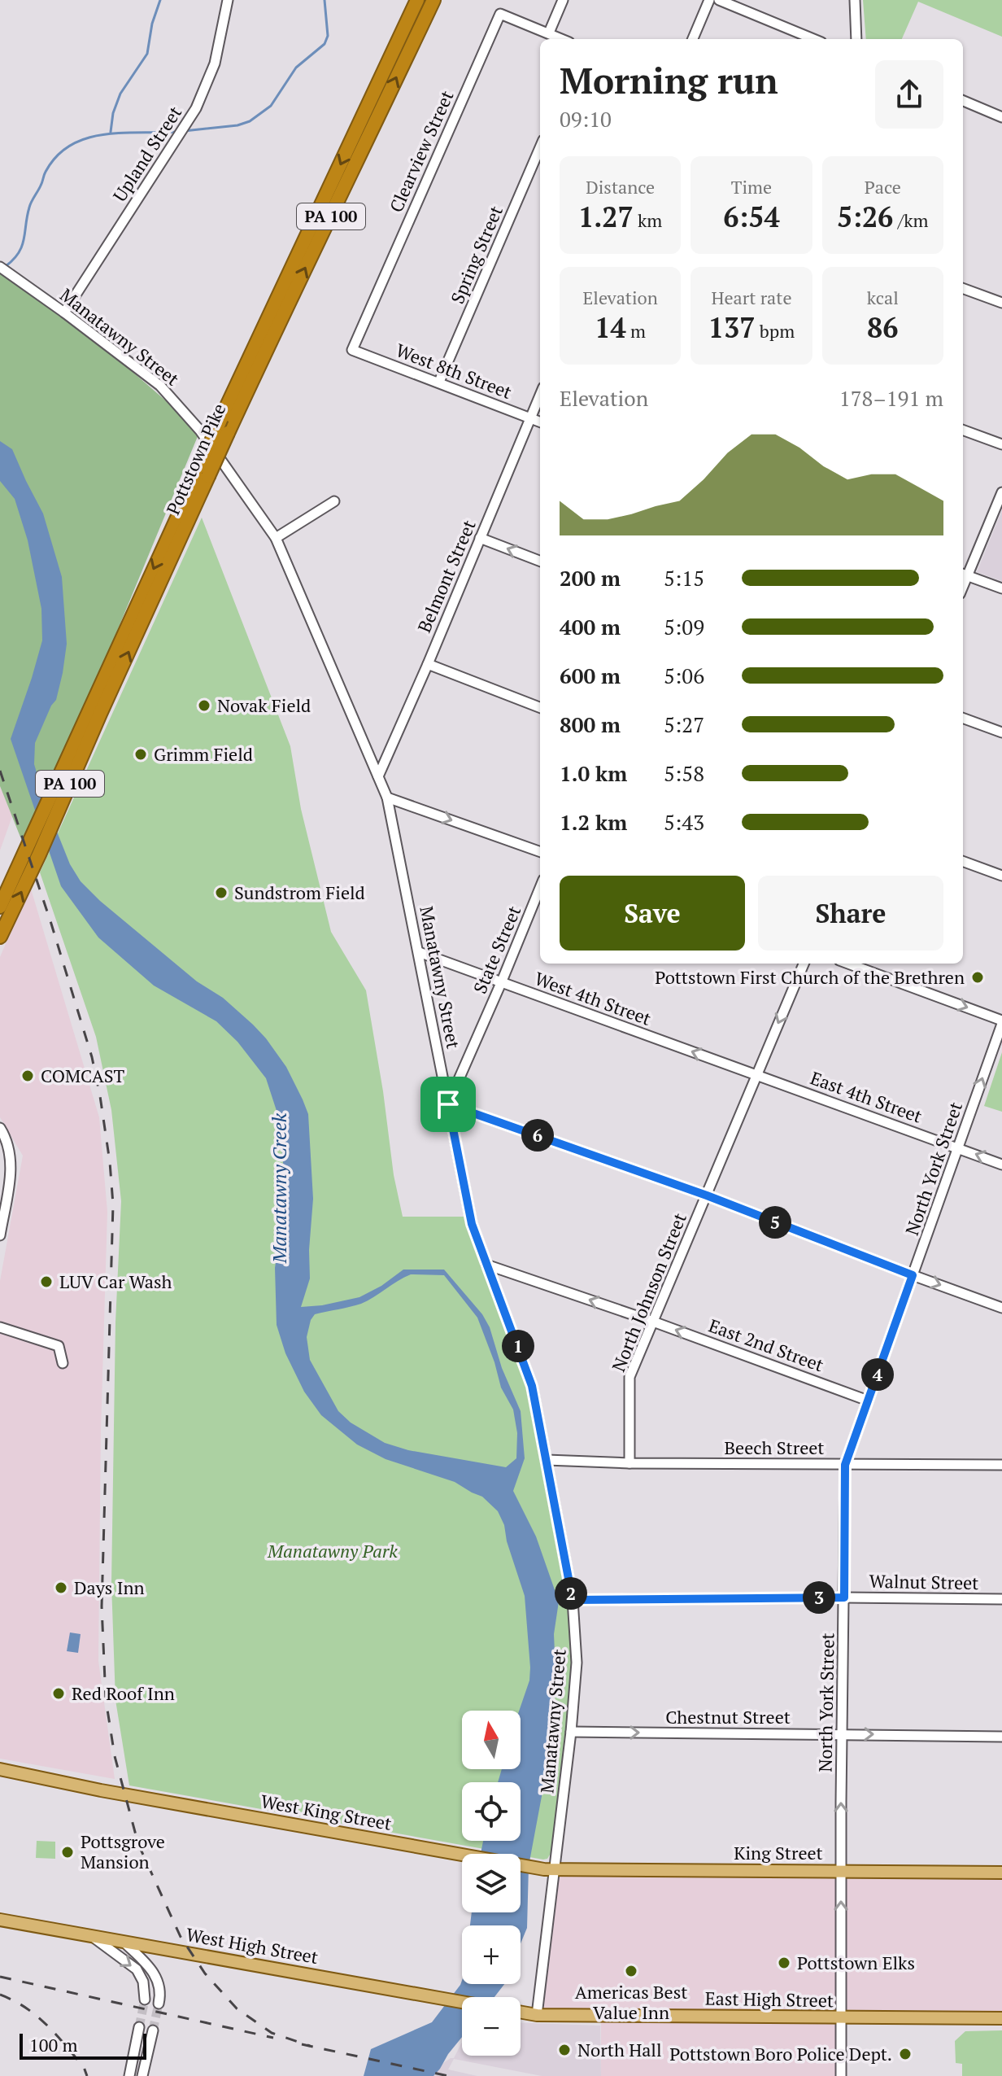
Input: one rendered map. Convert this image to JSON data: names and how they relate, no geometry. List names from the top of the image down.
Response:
{
  "streets": {
    "highway": ["PA 100", "Pottstown Pike"],
    "main road": [
      "West King Street",
      "King Street",
      "West High Street",
      "East High Street"
    ],
    "street": [
      "Clearview Street",
      "Upland Street",
      "Spring Street",
      "Manatawny Street",
      "West 8th Street",
      "Belmont Street",
      "State Street",
      "West 4th Street",
      "East 4th Street",
      "North York Street",
      "North Johnson Street",
      "East 2nd Street",
      "Beech Street",
      "Walnut Street",
      "Chestnut Street"
    ]
  },
  "crossings": [
    ["Clearview Street", "West 8th Street"],
    ["Upland Street", "Manatawny Street"],
    ["Spring Street", "West 8th Street"],
    ["Manatawny Street", "Belmont Street"],
    ["Manatawny Street", "State Street"],
    ["Manatawny Street", "West 4th Street"],
    ["Manatawny Street", "East 2nd Street"],
    ["Manatawny Street", "Beech Street"],
    ["Manatawny Street", "Walnut Street"],
    ["Manatawny Street", "Chestnut Street"],
    ["Manatawny Street", "West King Street"],
    ["Manatawny Street", "King Street"],
    ["Manatawny Street", "East High Street"],
    ["West 8th Street", "Belmont Street"],
    ["State Street", "West 4th Street"],
    ["West 4th Street", "East 4th Street"],
    ["West 4th Street", "North Johnson Street"],
    ["East 4th Street", "North York Street"],
    ["East 4th Street", "North Johnson Street"],
    ["North York Street", "East 2nd Street"],
    ["North York Street", "Beech Street"],
    ["North York Street", "Walnut Street"],
    ["North York Street", "Chestnut Street"],
    ["North York Street", "King Street"],
    ["North York Street", "East High Street"],
    ["North Johnson Street", "East 2nd Street"],
    ["North Johnson Street", "Beech Street"],
    ["West King Street", "King Street"]
  ],
  "one_way": [
    "West 4th Street",
    "North York Street",
    "East 2nd Street",
    "Chestnut Street"
  ],
  "water": ["Manatawny Creek"],
  "parks": ["Manatawny Park"],
  "places": [
    "Novak Field",
    "Grimm Field",
    "Sundstrom Field",
    "Pottstown First Church of the Brethren",
    "COMCAST",
    "LUV Car Wash",
    "Days Inn",
    "Red Roof Inn",
    "Pottsgrove Mansion",
    "Pottstown Elks",
    "Americas Best Value Inn",
    "North Hall",
    "Pottstown Boro Police Dept."
  ],
  "scale_bar": "100 m",
  "north": "top",
  "page": {
    "heading": ["Morning run", "09:10"],
    "stats": [
      ["Distance", "1.27 km"],
      ["Time", "6:54"],
      ["Pace", "5:26 /km"],
      ["Elevation", "14 m"],
      ["Heart rate", "137 bpm"],
      ["kcal", "86"]
    ],
    "chart": ["Elevation", "178–191 m"],
    "list": [
      {
        "name": "200 m",
        "note": "5:15"
      },
      {
        "name": "400 m",
        "note": "5:09"
      },
      {
        "name": "600 m",
        "note": "5:06"
      },
      {
        "name": "800 m",
        "note": "5:27"
      },
      {
        "name": "1.0 km",
        "note": "5:58"
      },
      {
        "name": "1.2 km",
        "note": "5:43"
      }
    ],
    "buttons": ["Save", "Share"],
    "pins": [
      "6",
      "5",
      "1",
      "4",
      "2",
      "3"
    ],
    "map_buttons": ["+", "−"],
    "scale": "100 m"
  }
}
